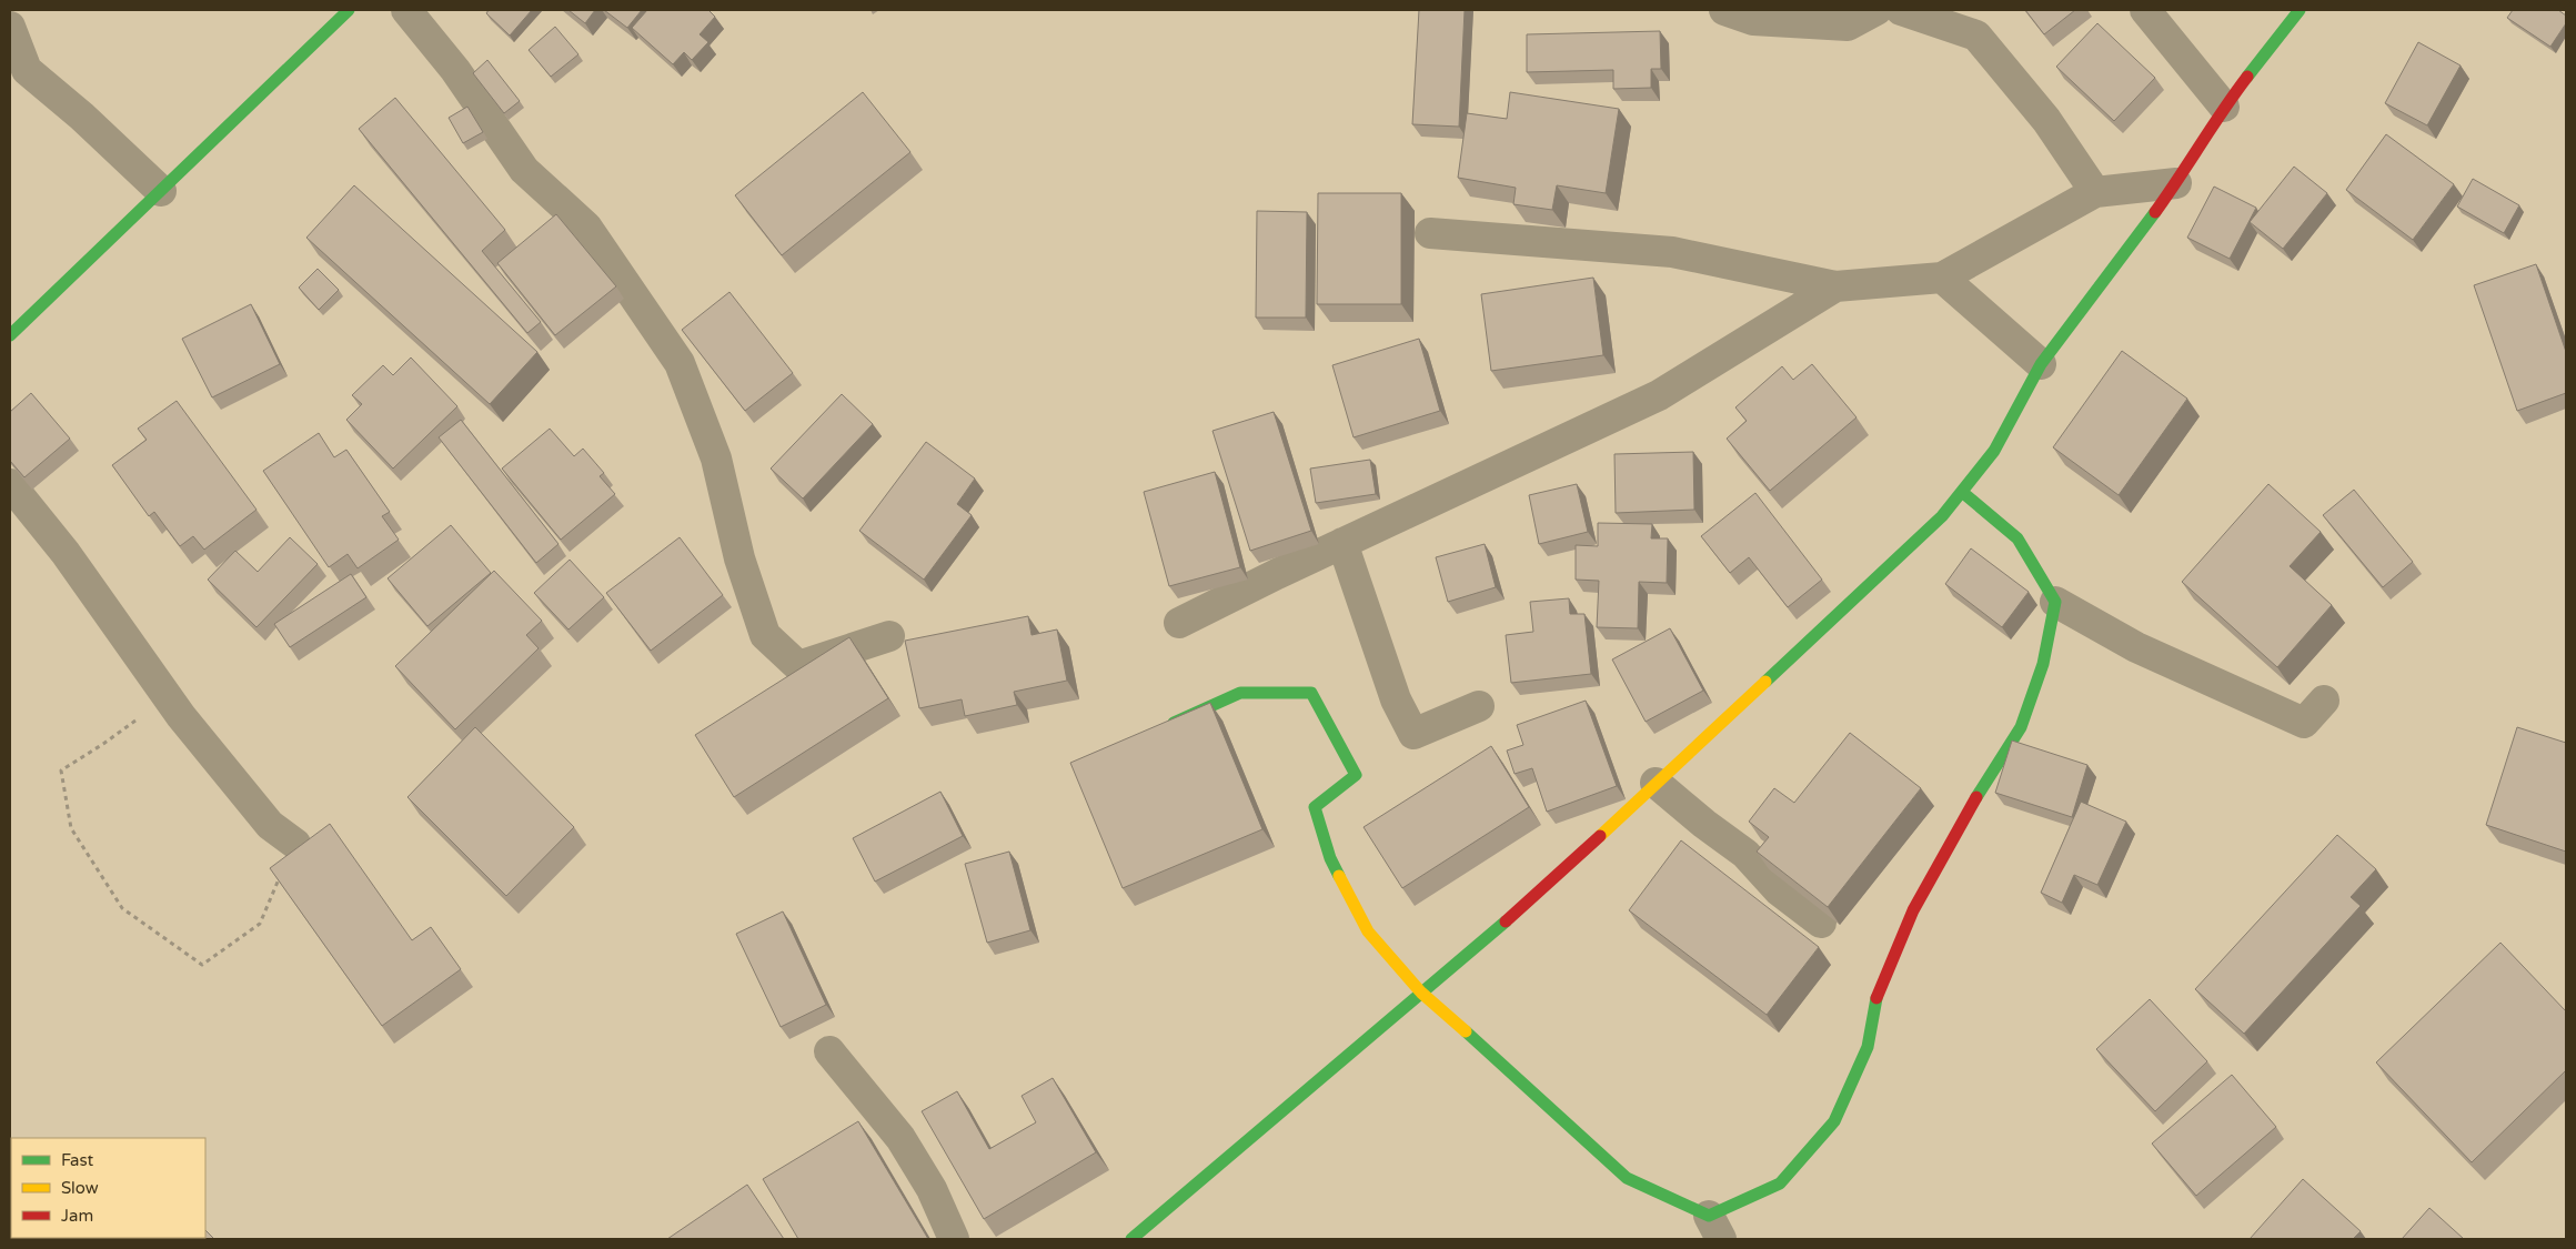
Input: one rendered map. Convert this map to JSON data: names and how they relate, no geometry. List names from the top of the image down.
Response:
{
  "legend": ["Fast", "Slow", "Jam"]
}
